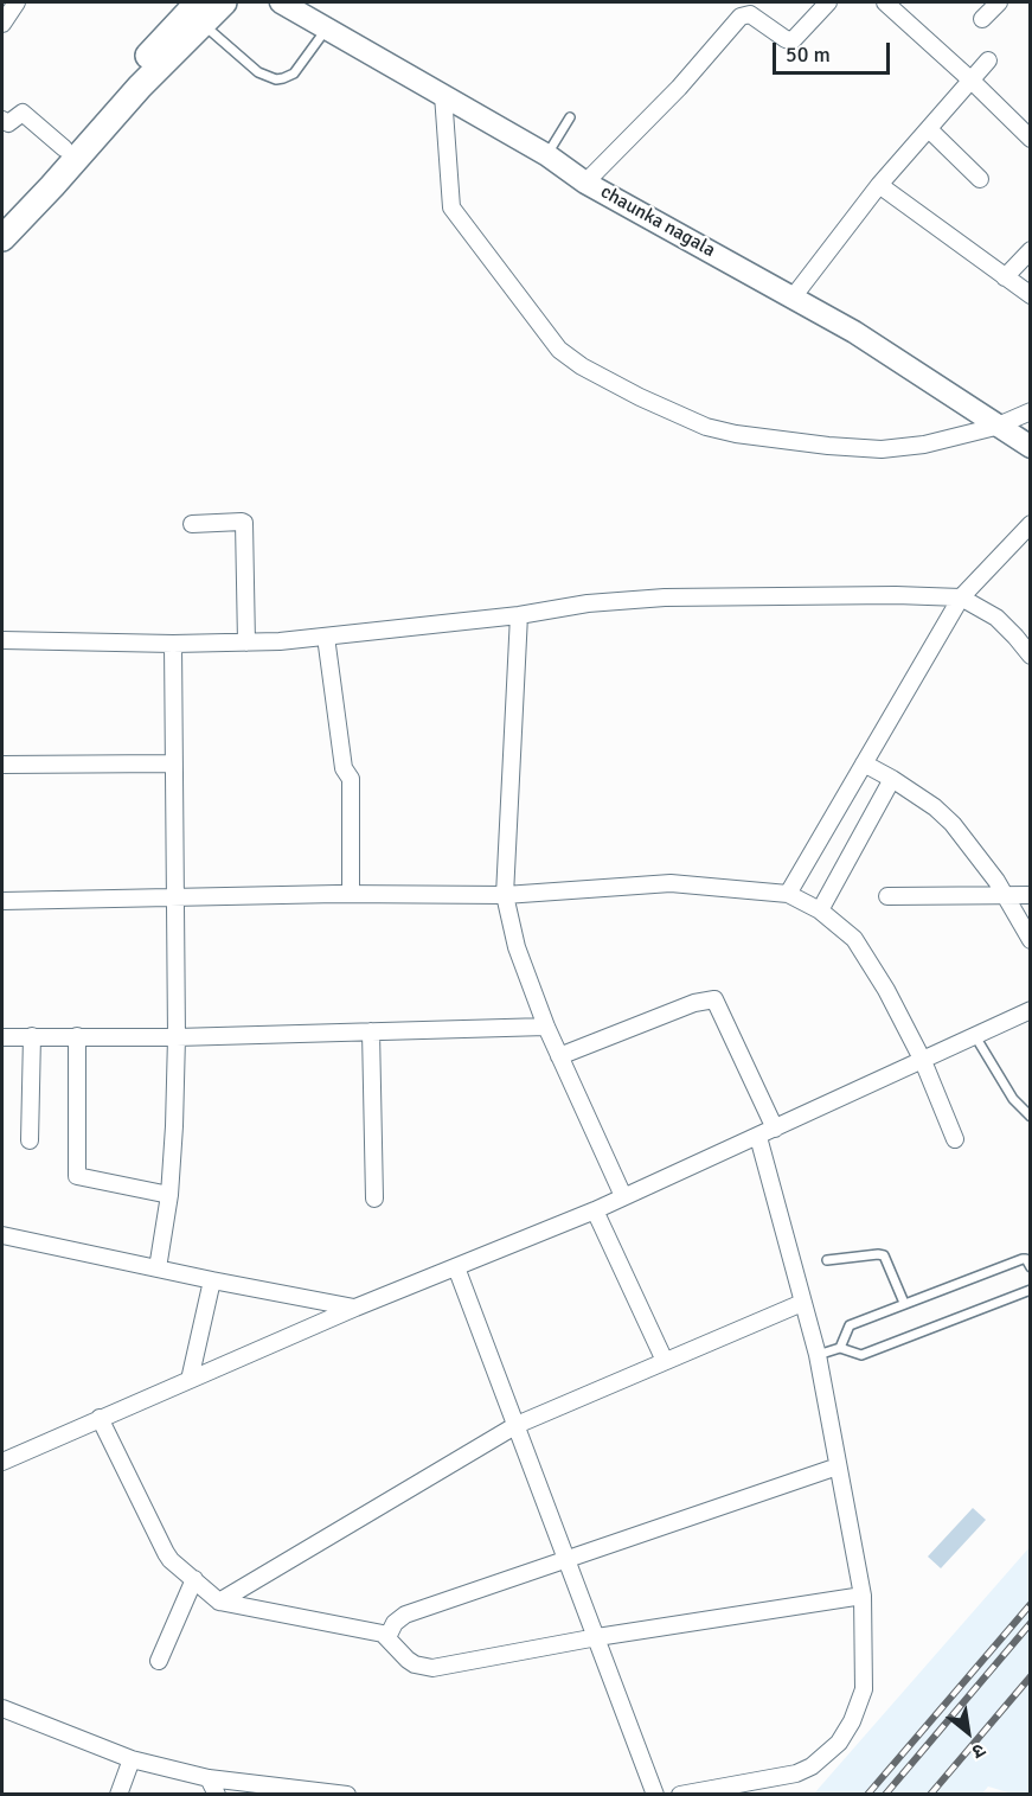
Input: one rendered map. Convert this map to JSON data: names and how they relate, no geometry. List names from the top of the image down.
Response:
{
  "streets": {
    "main road": ["chaunka nagala"]
  },
  "scale_bar": "50 m",
  "north": "bottom right"
}
